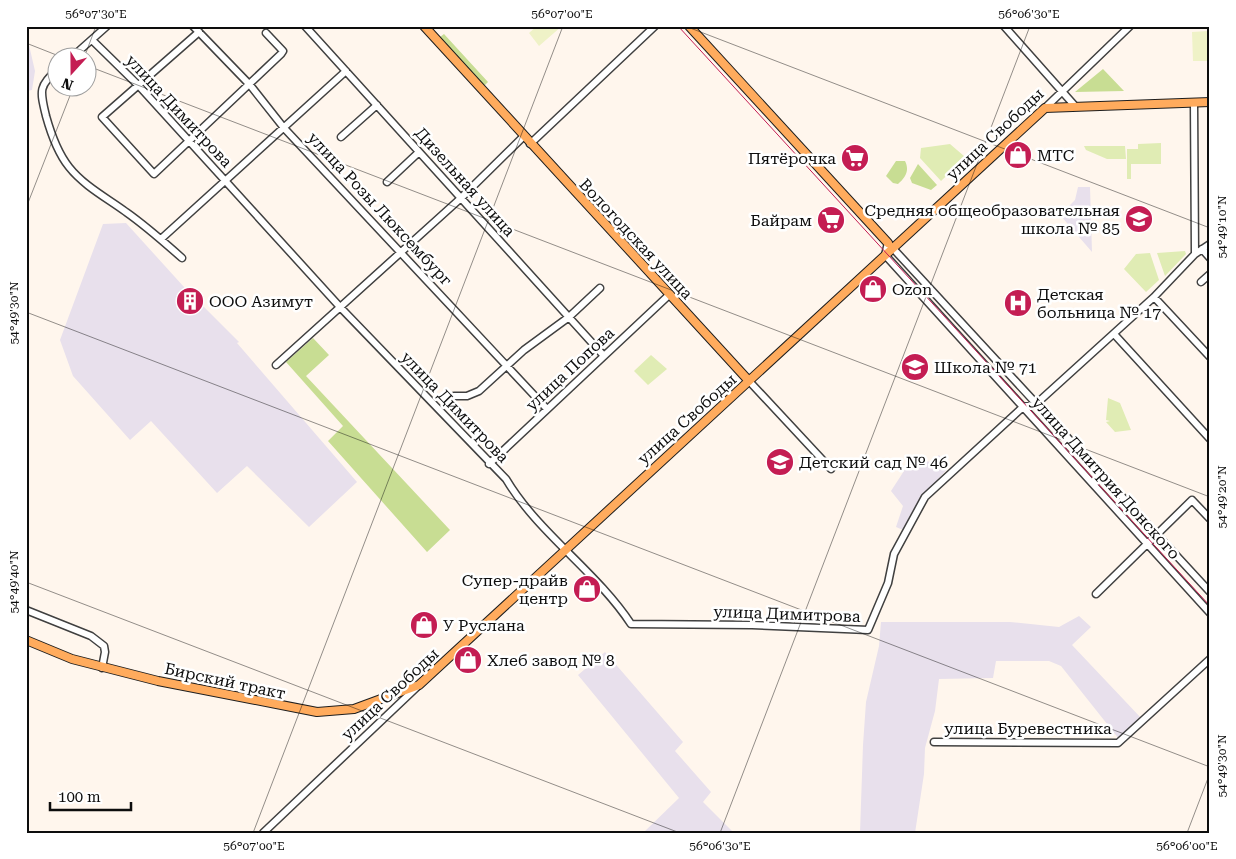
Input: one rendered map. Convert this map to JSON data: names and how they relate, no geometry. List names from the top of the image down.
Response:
{
  "streets": {
    "main road": ["улица Свободы", "Вологодская улица", "Бирский тракт"],
    "street": [
      "улица Димитрова",
      "Дизельная улица",
      "улица Розы Люксембург",
      "улица Попова",
      "улица Дмитрия Донского",
      "улица Буревестника"
    ]
  },
  "crossings": [
    ["улица Димитрова", "улица Свободы"],
    ["улица Димитрова", "улица Попова"],
    ["улица Димитрова", "улица Дмитрия Донского"],
    ["улица Свободы", "Вологодская улица"],
    ["улица Свободы", "улица Дмитрия Донского"],
    ["улица Свободы", "Бирский тракт"],
    ["Дизельная улица", "улица Попова"],
    ["улица Розы Люксембург", "улица Попова"],
    ["Вологодская улица", "улица Попова"]
  ],
  "places": {
    "shop": [
      "МТС",
      "Ozon",
      "Супер-драйв центр",
      "У Руслана",
      "Хлеб завод № 8"
    ],
    "supermarket": ["Пятёрочка", "Байрам"],
    "school or university": ["Средняя общеобразовательная школа № 85", "Школа № 71", "Детский сад № 46"],
    "building": ["ООО Азимут"],
    "hospital": ["Детская больница № 17"]
  },
  "scale_bar": "100 m",
  "north": "bottom",
  "coordinates": [
    "56°07'30\"E",
    "56°07'00\"E",
    "56°06'30\"E",
    "54°49'10\"N",
    "54°49'30\"N",
    "54°49'20\"N",
    "54°49'40\"N",
    "56°06'00\"E"
  ]
}
